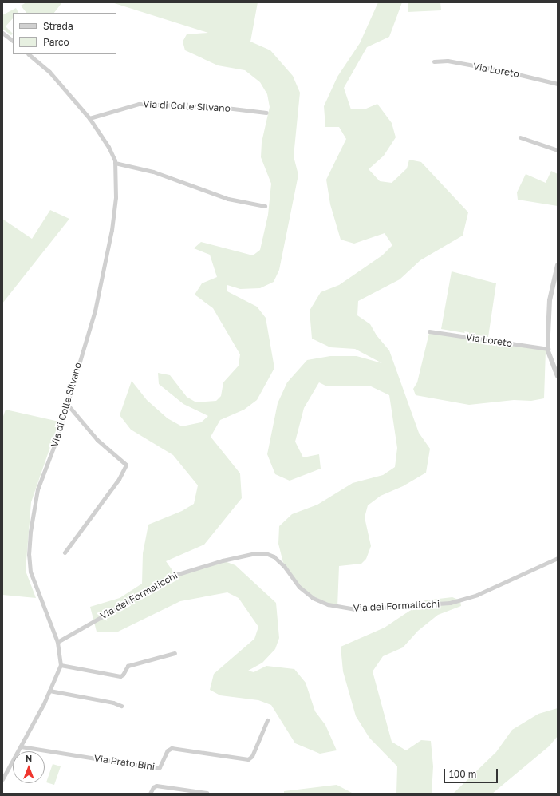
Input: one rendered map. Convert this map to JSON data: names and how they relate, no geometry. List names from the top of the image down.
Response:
{
  "streets": {
    "street": [
      "Via Loreto",
      "Via di Colle Silvano",
      "Via dei Formalicchi",
      "Via Prato Bini"
    ]
  },
  "crossings": [
    ["Via di Colle Silvano", "Via dei Formalicchi"]
  ],
  "legend": ["Strada", "Parco"],
  "scale_bar": "100 m",
  "north": "top"
}
